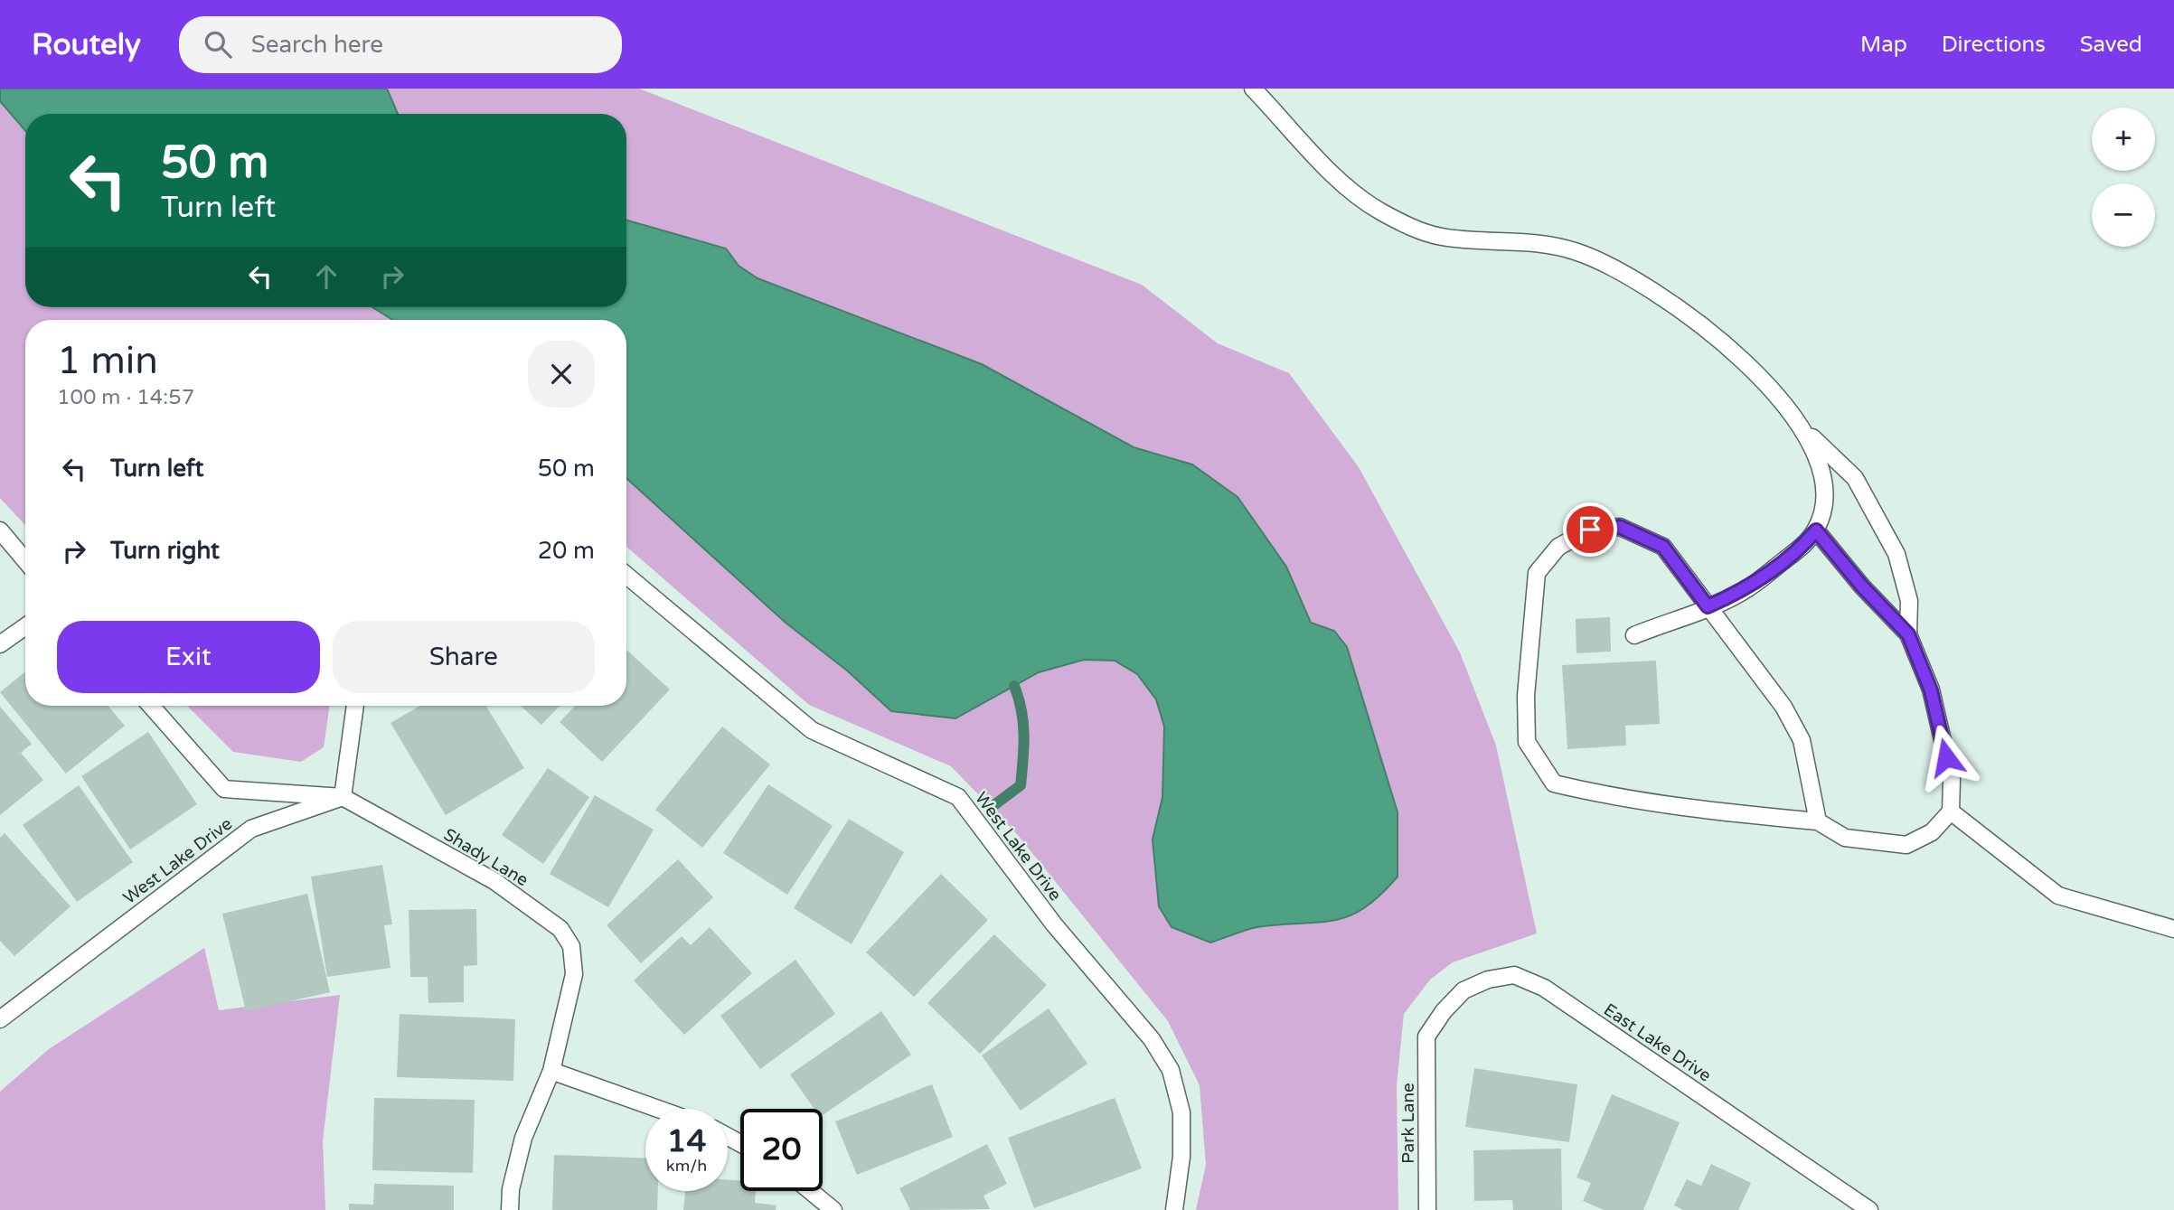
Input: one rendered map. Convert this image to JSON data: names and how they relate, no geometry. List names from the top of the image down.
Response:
{
  "streets": {
    "lane": [
      "West Lake Drive",
      "Shady Lane",
      "East Lake Drive",
      "Park Lane"
    ]
  },
  "crossings": [
    ["West Lake Drive", "Shady Lane"],
    ["East Lake Drive", "Park Lane"]
  ],
  "page": {
    "header": "Routely",
    "search": "Search here",
    "nav": ["Map", "Directions", "Saved"],
    "map_buttons": ["+", "−"],
    "turn": ["50 m", "Turn left"],
    "heading": ["1 min", "100 m · 14:57"],
    "list": [
      {
        "name": "Turn left",
        "value": "50 m"
      },
      {
        "name": "Turn right",
        "value": "20 m"
      }
    ],
    "buttons": ["Exit", "Share"],
    "speed": "14 km/h",
    "limit": "20"
  }
}
